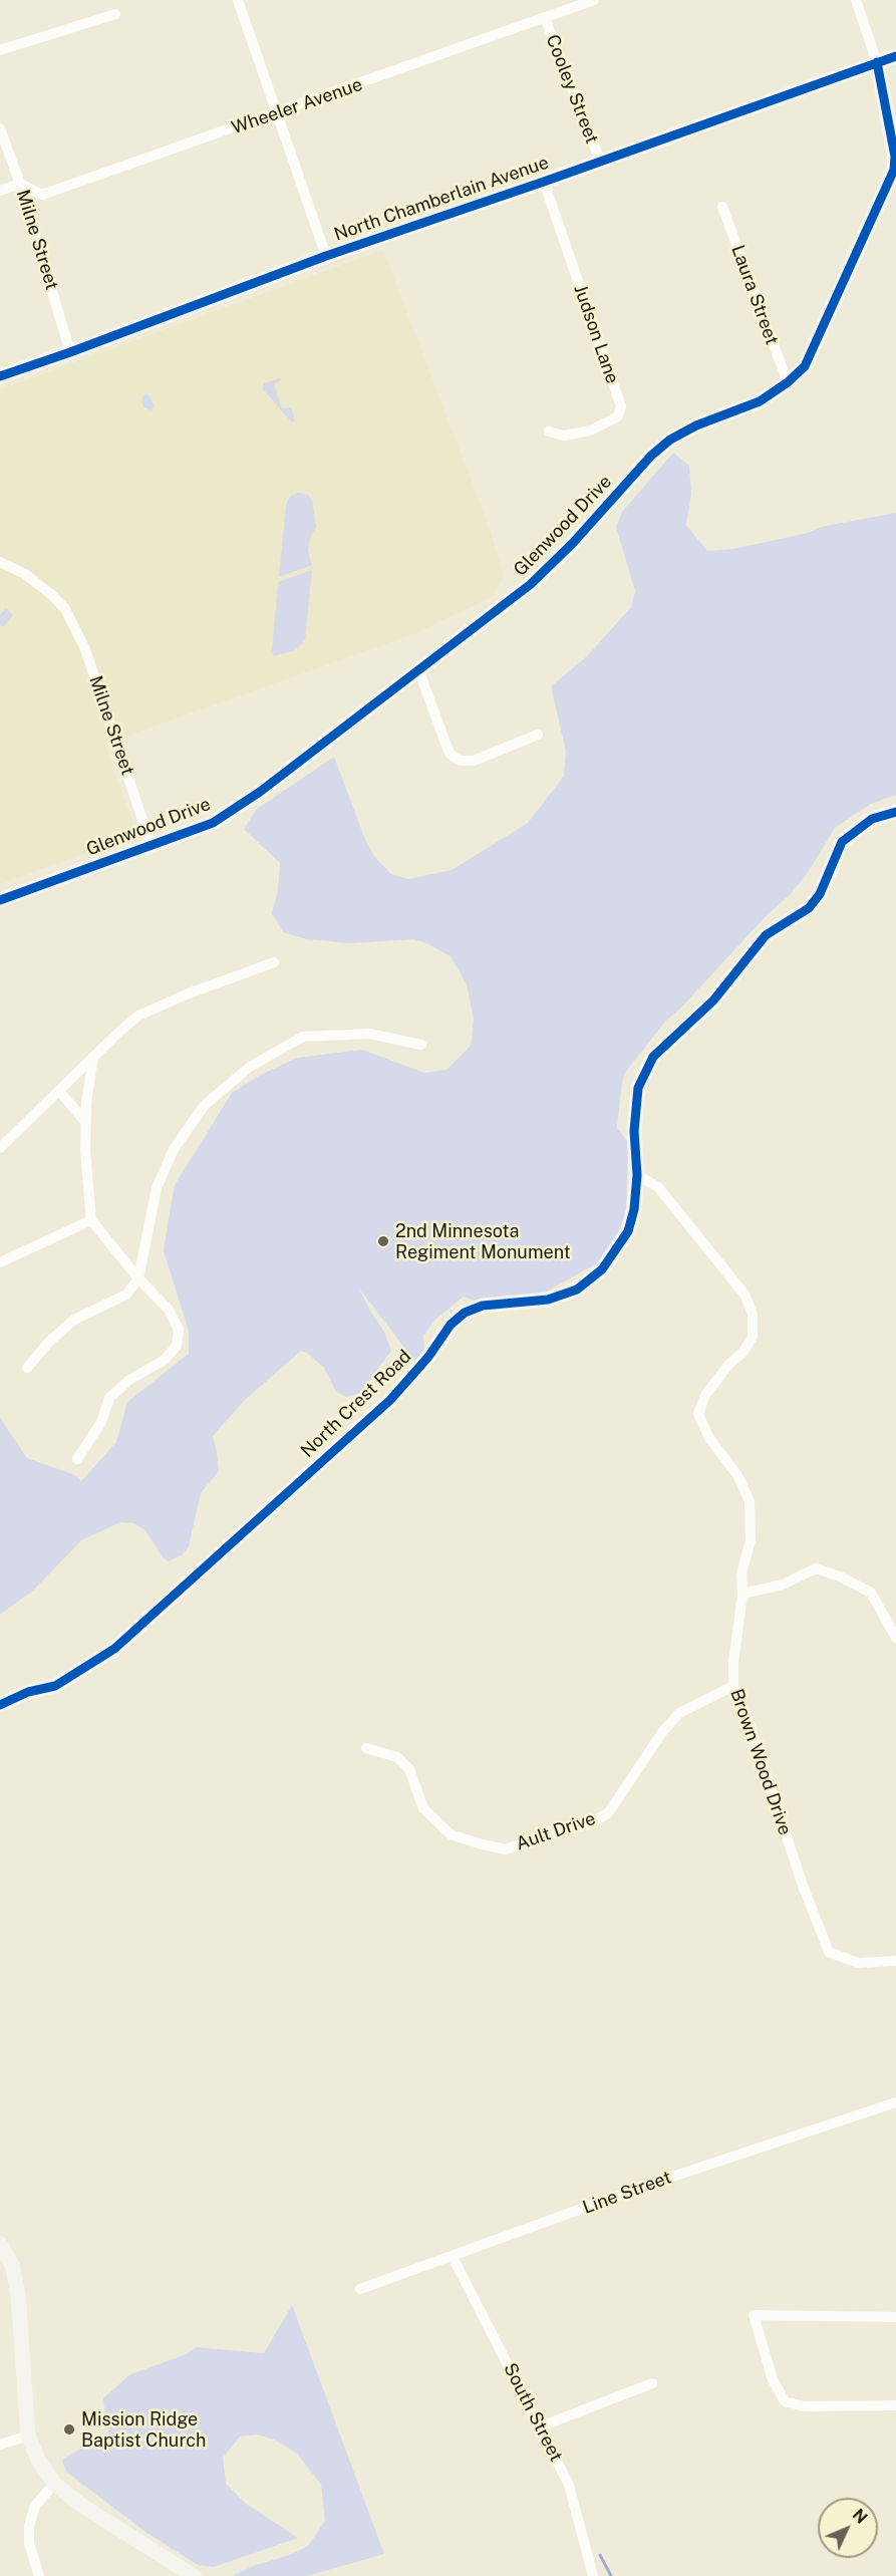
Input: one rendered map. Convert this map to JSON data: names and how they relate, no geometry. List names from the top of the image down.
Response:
{
  "streets": {
    "street": [
      "Cooley Street",
      "Wheeler Avenue",
      "North Chamberlain Avenue",
      "Milne Street",
      "Laura Street",
      "Judson Lane",
      "Glenwood Drive",
      "North Crest Road",
      "Brown Wood Drive",
      "Ault Drive",
      "Line Street",
      "South Street"
    ]
  },
  "crossings": [
    ["Cooley Street", "Wheeler Avenue"],
    ["Cooley Street", "North Chamberlain Avenue"],
    ["Wheeler Avenue", "Milne Street"],
    ["North Chamberlain Avenue", "Milne Street"],
    ["North Chamberlain Avenue", "Judson Lane"],
    ["North Chamberlain Avenue", "Glenwood Drive"],
    ["Milne Street", "Glenwood Drive"],
    ["Laura Street", "Glenwood Drive"],
    ["North Crest Road", "Brown Wood Drive"],
    ["Brown Wood Drive", "Ault Drive"],
    ["Line Street", "South Street"]
  ],
  "places": ["2nd Minnesota Regiment Monument", "Mission Ridge Baptist Church"],
  "north": "top right"
}
